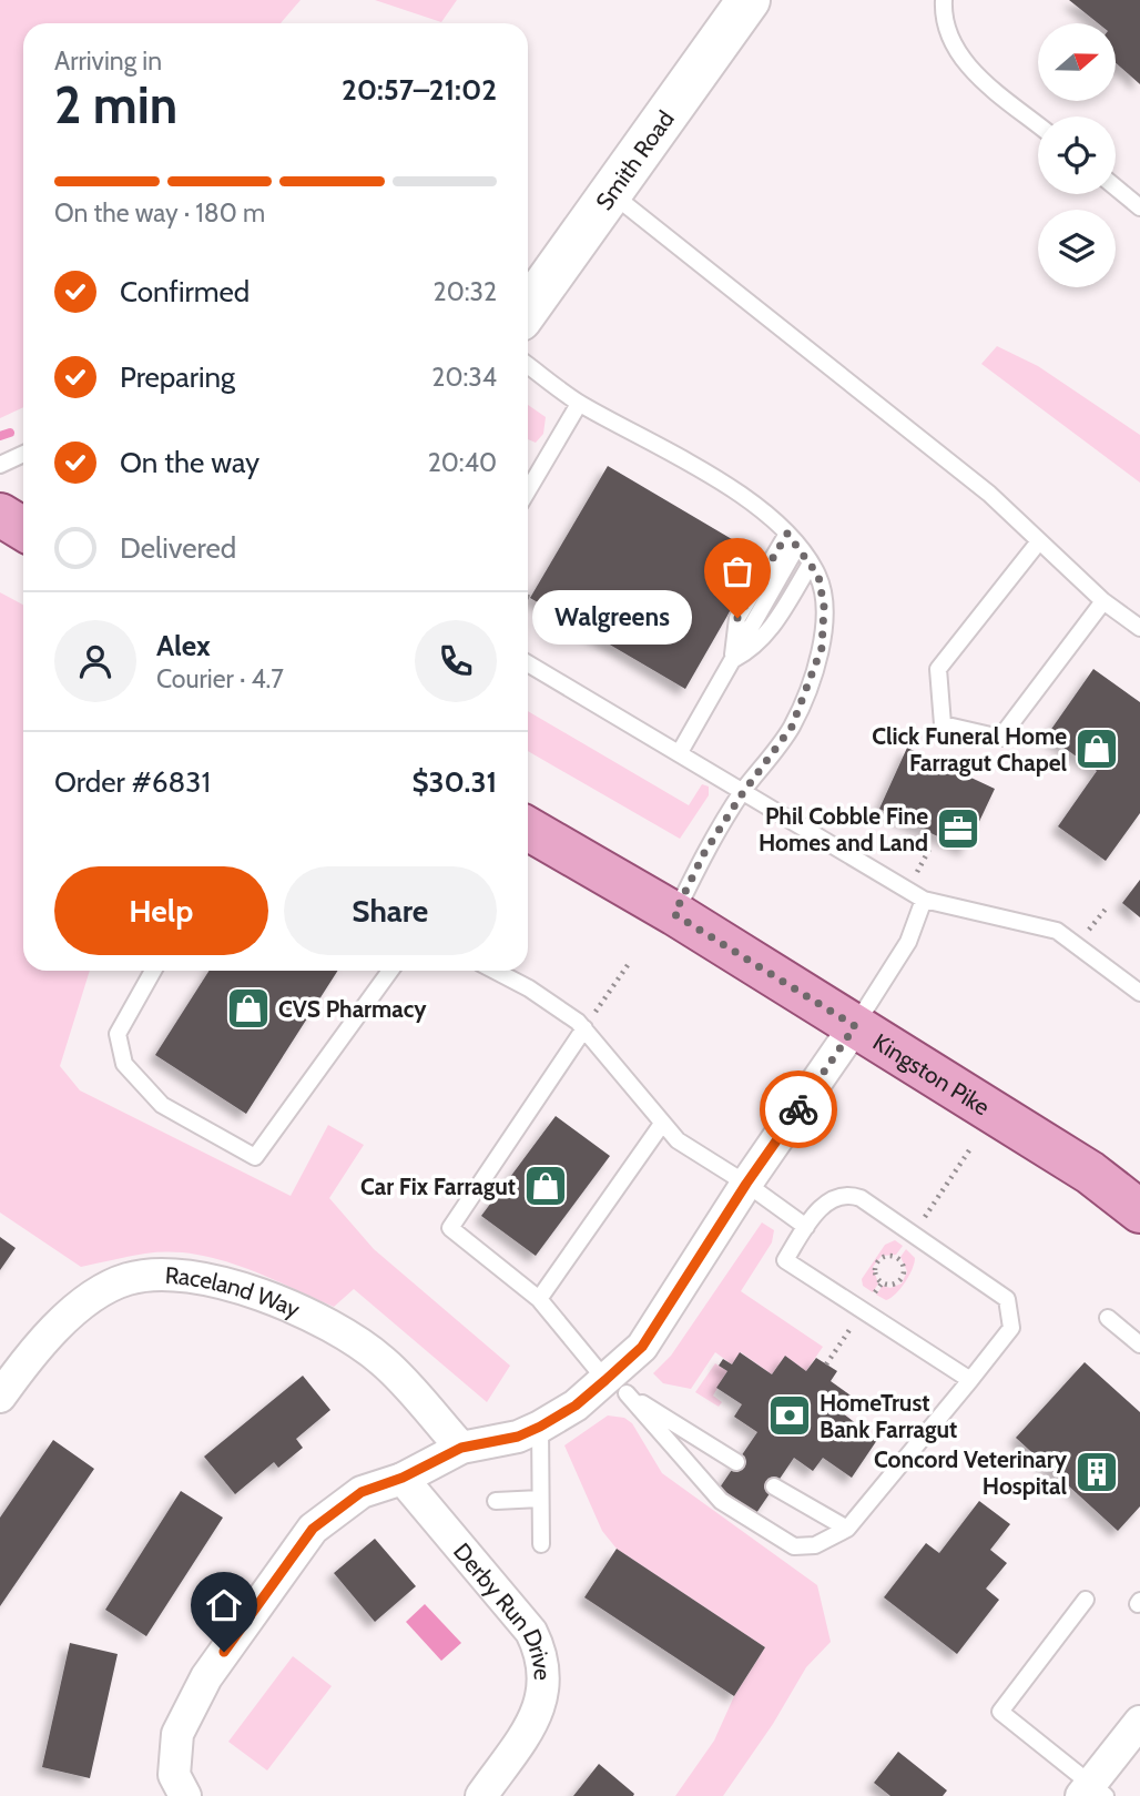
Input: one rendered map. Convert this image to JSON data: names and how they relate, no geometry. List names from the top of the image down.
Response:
{
  "streets": {
    "main road": ["Kingston Pike"],
    "street": ["Smith Road", "Raceland Way", "Derby Run Drive"]
  },
  "places": {
    "other": ["Walgreens"],
    "shop": ["Click Funeral Home Farragut Chapel", "CVS Pharmacy", "Car Fix Farragut"],
    "office": ["Phil Cobble Fine Homes and Land"],
    "bank": ["HomeTrust Bank Farragut"],
    "building": ["Concord Veterinary Hospital"]
  },
  "north": "right",
  "page": {
    "heading": ["2 min", "Arriving in", "20:57–21:02"],
    "panel": [
      "Alex",
      "Courier · 4.7",
      "Order #6831",
      "$30.31"
    ],
    "bar": "On the way · 180 m",
    "list": [
      ["Confirmed", "20:32"],
      ["Preparing", "20:34"],
      ["On the way", "20:40"],
      "Delivered"
    ],
    "bubble": "Walgreens",
    "buttons": ["Help", "Share"]
  }
}
